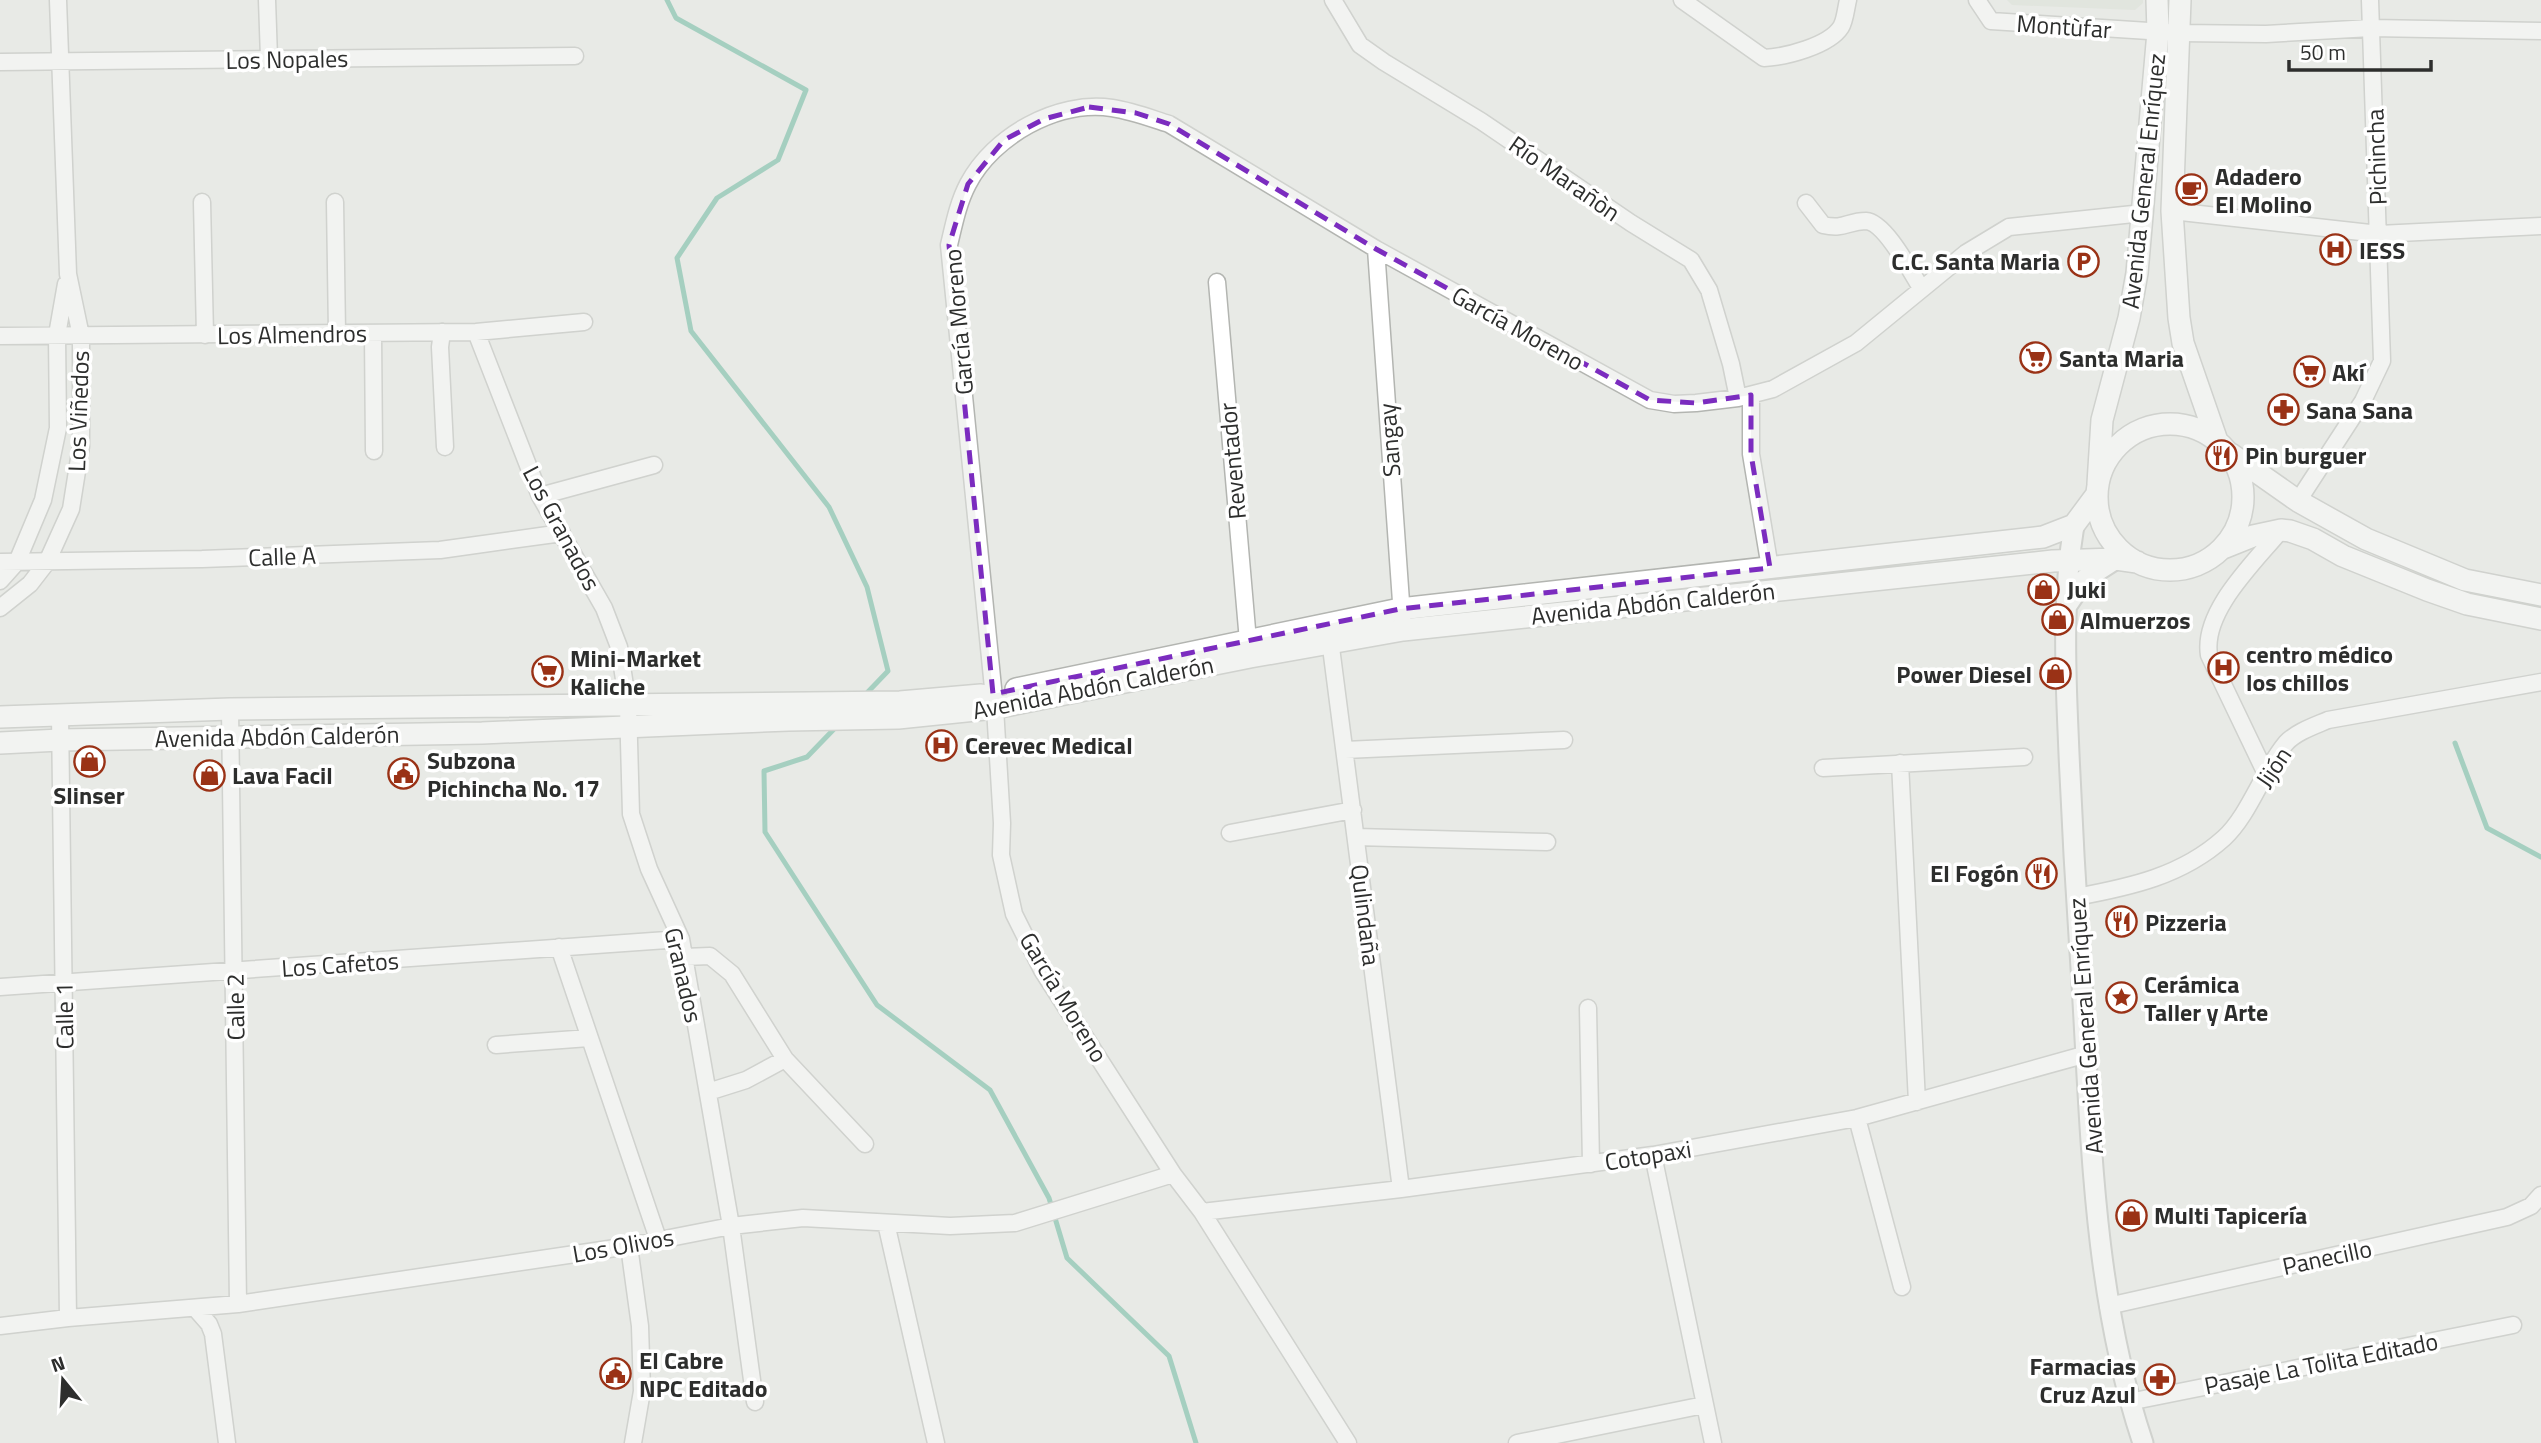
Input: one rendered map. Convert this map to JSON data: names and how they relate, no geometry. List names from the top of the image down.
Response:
{
  "streets": {
    "main road": ["Avenida General Enríquez", "Avenida Abdón Calderón"],
    "street": [
      "Montùfar",
      "Los Nopales",
      "Pichincha",
      "Río Marañòn",
      "García Moreno",
      "Los Almendros",
      "Los Viñedos",
      "Sangay",
      "Reventador",
      "Los Granados",
      "Calle A",
      "Jijón",
      "Qulindaña",
      "Los Cafetos",
      "Granados",
      "Calle 2",
      "Calle 1",
      "Cotopaxi",
      "Los Olivos",
      "Panecillo",
      "Pasaje La Tolita Editado"
    ]
  },
  "crossings": [
    ["Montùfar", "Pichincha"],
    ["Montùfar", "Avenida General Enríquez"],
    ["Los Nopales", "Los Viñedos"],
    ["Río Marañòn", "García Moreno"],
    ["Río Marañòn", "Avenida Abdón Calderón"],
    ["Avenida General Enríquez", "García Moreno"],
    ["Avenida General Enríquez", "Avenida Abdón Calderón"],
    ["Avenida General Enríquez", "Jijón"],
    ["Avenida General Enríquez", "Cotopaxi"],
    ["Avenida General Enríquez", "Panecillo"],
    ["Avenida General Enríquez", "Pasaje La Tolita Editado"],
    ["García Moreno", "Sangay"],
    ["García Moreno", "Avenida Abdón Calderón"],
    ["García Moreno", "Cotopaxi"],
    ["García Moreno", "Los Olivos"],
    ["Los Almendros", "Los Viñedos"],
    ["Los Almendros", "Los Granados"],
    ["Los Viñedos", "Calle A"],
    ["Sangay", "Avenida Abdón Calderón"],
    ["Reventador", "Avenida Abdón Calderón"],
    ["Los Granados", "Calle A"],
    ["Los Granados", "Avenida Abdón Calderón"],
    ["Los Granados", "Granados"],
    ["Avenida Abdón Calderón", "Qulindaña"],
    ["Avenida Abdón Calderón", "Granados"],
    ["Avenida Abdón Calderón", "Calle 2"],
    ["Avenida Abdón Calderón", "Calle 1"],
    ["Qulindaña", "Cotopaxi"],
    ["Los Cafetos", "Granados"],
    ["Los Cafetos", "Calle 2"],
    ["Los Cafetos", "Calle 1"],
    ["Granados", "Los Olivos"],
    ["Calle 2", "Los Olivos"],
    ["Calle 1", "Los Olivos"]
  ],
  "places": {
    "cafe": ["Adadero El Molino"],
    "hospital": ["IESS", "centro médico los chillos", "Cerevec Medical"],
    "parking": ["C.C. Santa Maria"],
    "supermarket": ["Santa Maria", "Akí", "Mini-Market Kaliche"],
    "pharmacy": ["Sana Sana", "Farmacias Cruz Azul"],
    "restaurant": ["Pin burguer", "El Fogón", "Pizzeria"],
    "shop": [
      "Juki",
      "Almuerzos",
      "Power Diesel",
      "Slinser",
      "Lava Facil",
      "Multi Tapicería"
    ],
    "public building": ["Subzona Pichincha No. 17", "El Cabre NPC Editado"],
    "place": ["Cerámica Taller y Arte"]
  },
  "scale_bar": "50 m",
  "north": "top"
}
